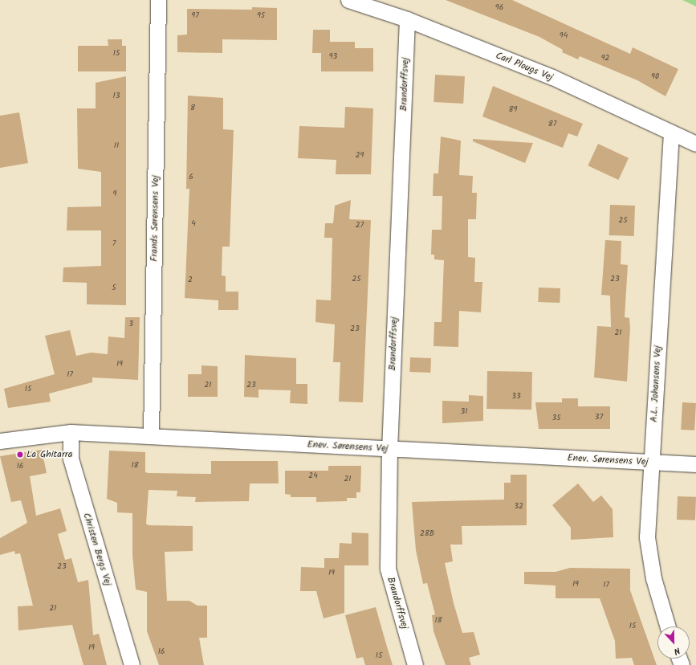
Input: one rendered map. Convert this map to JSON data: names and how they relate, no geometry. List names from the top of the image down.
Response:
{
  "streets": {
    "street": [
      "Carl Plougs Vej",
      "Brandorffsvej",
      "Frands Sørensens Vej",
      "A.L. Johansens Vej",
      "Enev. Sørensens Vej",
      "Christen Bergs Vej"
    ]
  },
  "crossings": [
    ["Carl Plougs Vej", "Brandorffsvej"],
    ["Carl Plougs Vej", "A.L. Johansens Vej"],
    ["Brandorffsvej", "Enev. Sørensens Vej"],
    ["Frands Sørensens Vej", "Enev. Sørensens Vej"],
    ["A.L. Johansens Vej", "Enev. Sørensens Vej"],
    ["Enev. Sørensens Vej", "Christen Bergs Vej"]
  ],
  "places": ["La Ghitarra"],
  "house_numbers": [
    "96",
    "97",
    "95",
    "94",
    "15",
    "93",
    "92",
    "90",
    "13",
    "8",
    "89",
    "87",
    "11",
    "29",
    "6",
    "9",
    "25",
    "4",
    "27",
    "7",
    "25",
    "23",
    "2",
    "5",
    "3",
    "23",
    "21",
    "19",
    "17",
    "21",
    "23",
    "15",
    "33",
    "31",
    "37",
    "35",
    "18",
    "16",
    "24",
    "21",
    "32",
    "28B",
    "23",
    "19",
    "19",
    "17",
    "21",
    "18",
    "15",
    "19",
    "16",
    "15"
  ],
  "north": "bottom"
}
